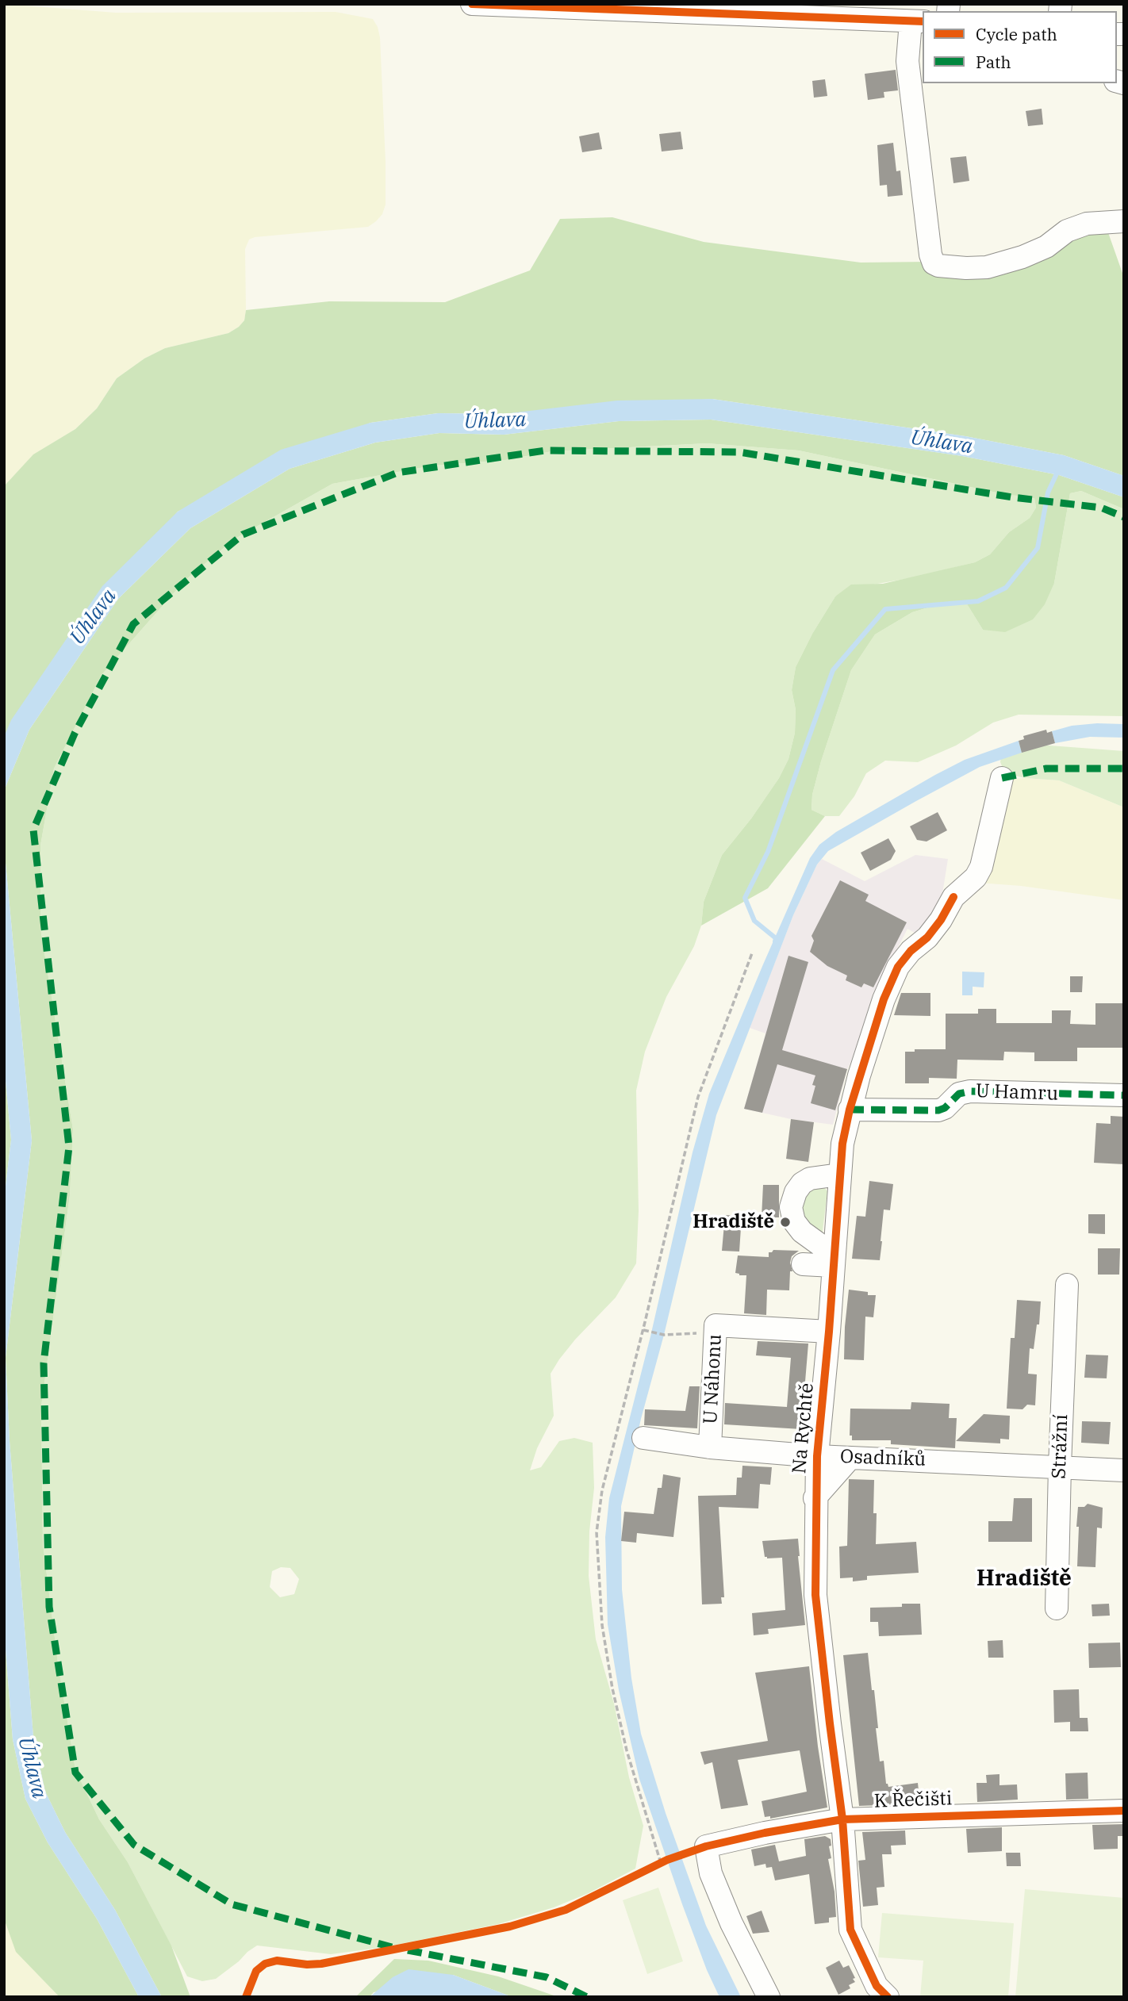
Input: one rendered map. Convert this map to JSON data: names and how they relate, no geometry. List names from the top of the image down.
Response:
{
  "streets": {
    "street": [
      "U Hamru",
      "U Náhonu",
      "Na Rychtě",
      "Strážní",
      "Osadníků",
      "K Řečišti"
    ]
  },
  "crossings": [
    ["U Hamru", "Na Rychtě"],
    ["U Náhonu", "Na Rychtě"],
    ["U Náhonu", "Osadníků"],
    ["Na Rychtě", "Osadníků"],
    ["Na Rychtě", "K Řečišti"],
    ["Strážní", "Osadníků"]
  ],
  "districts": ["Hradiště"],
  "water": ["Úhlava"],
  "places": ["Hradiště"],
  "legend": ["Cycle path", "Path"]
}
